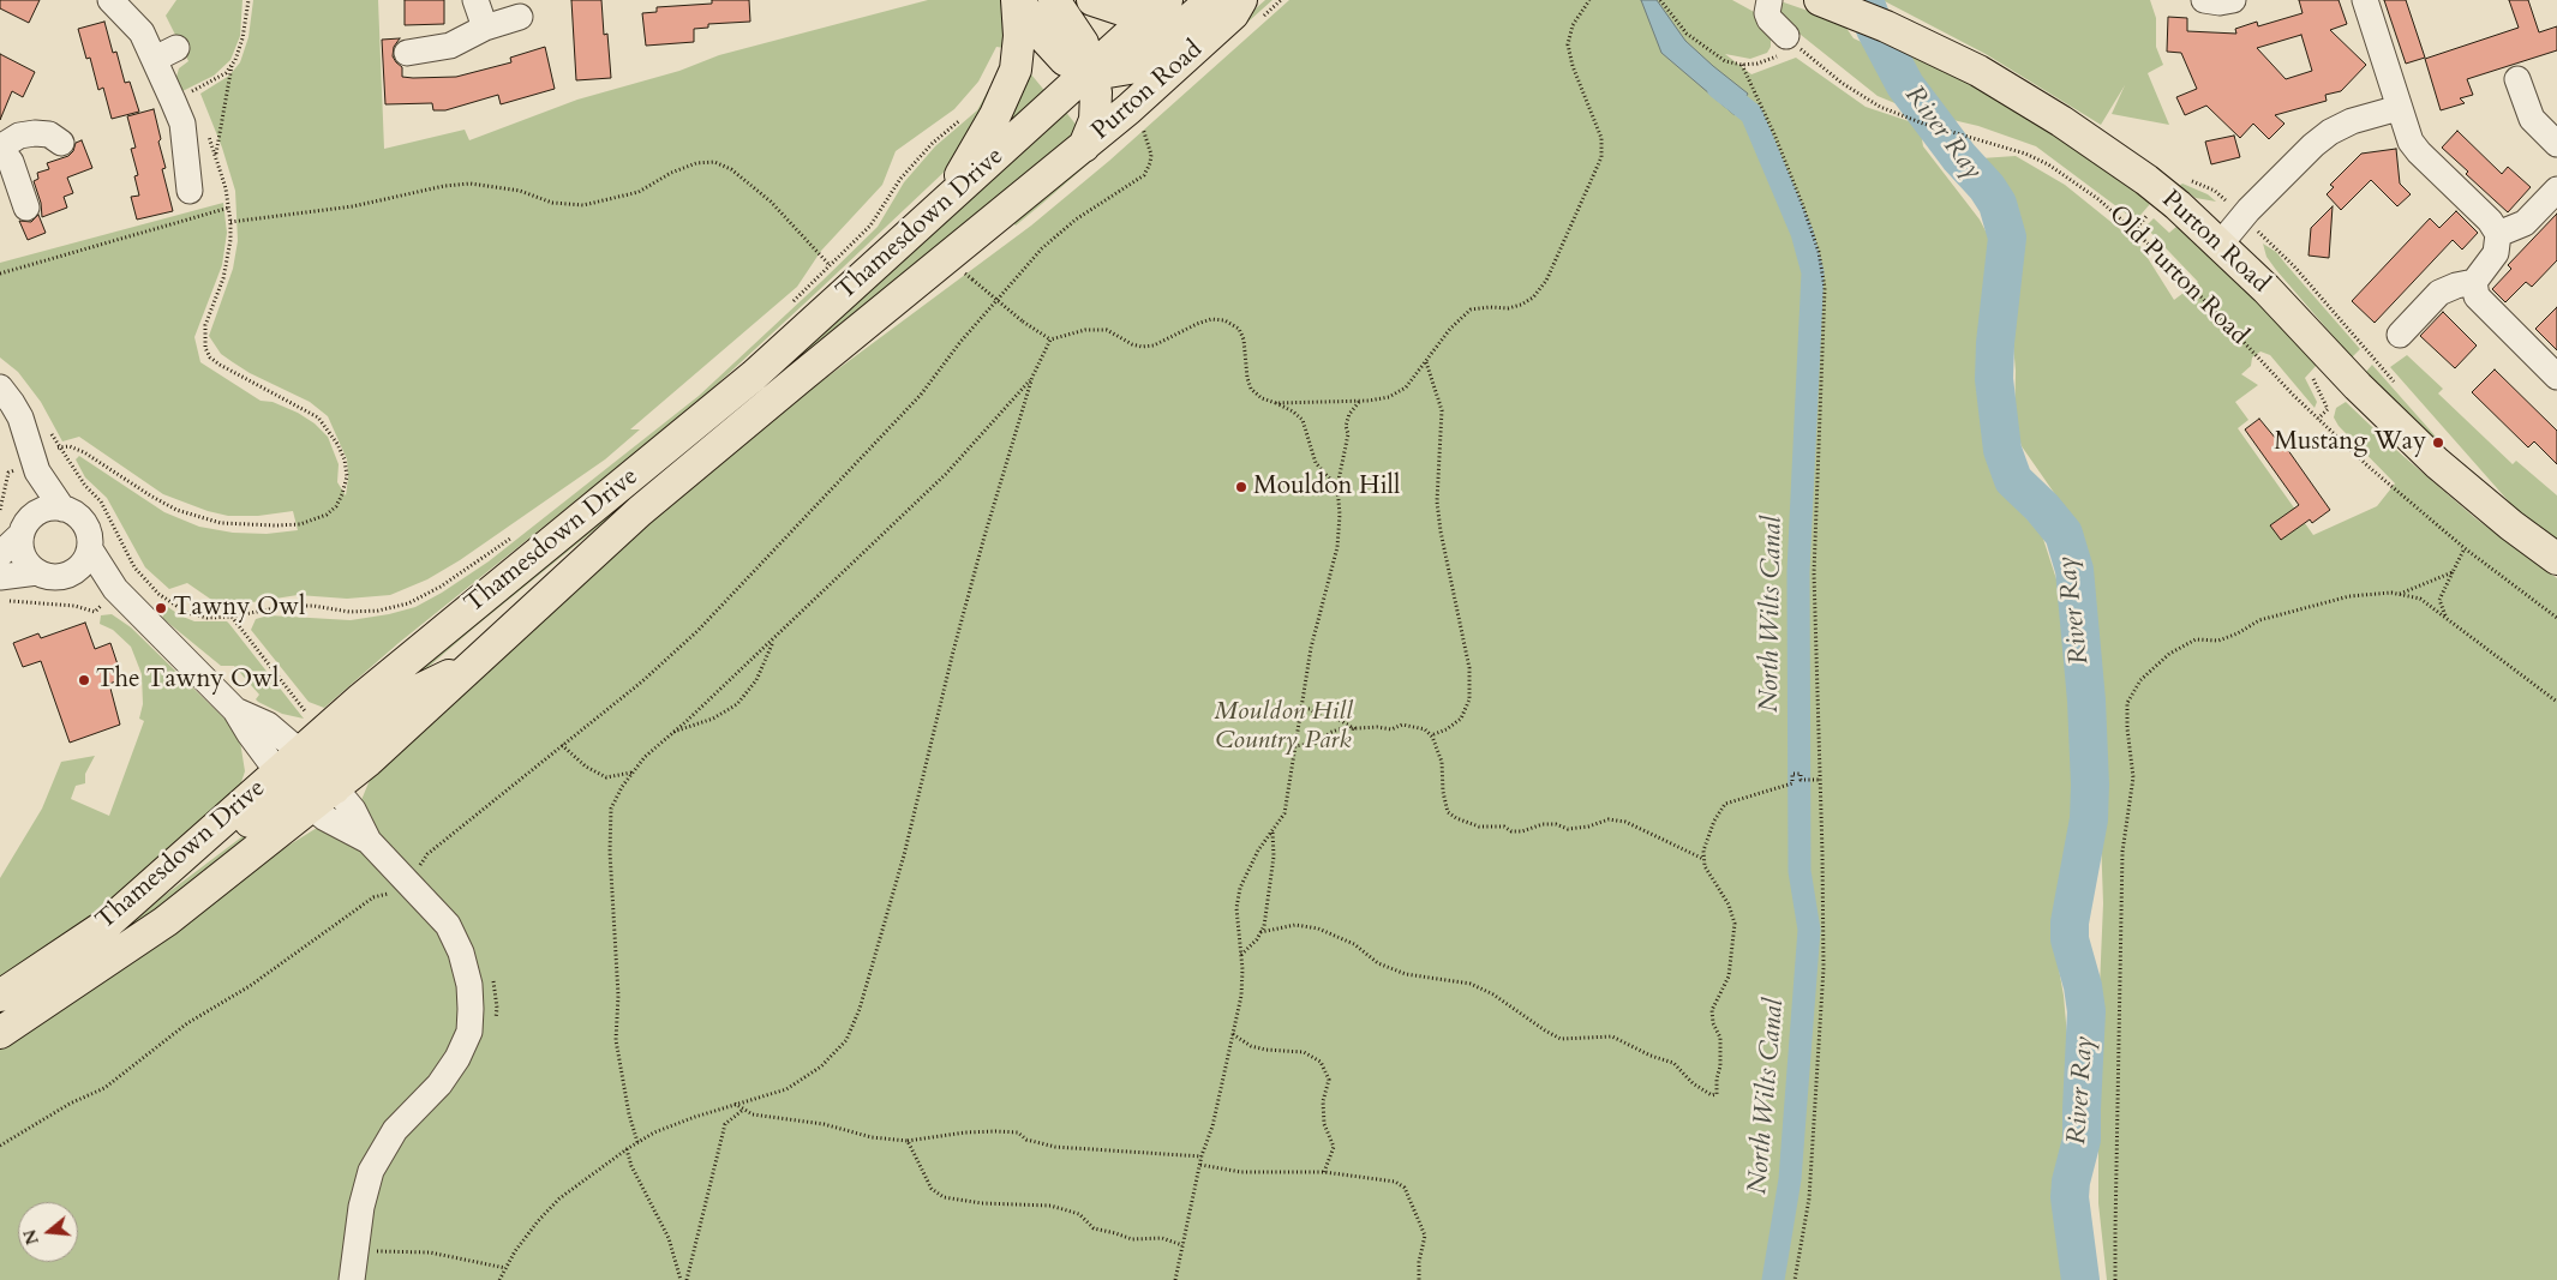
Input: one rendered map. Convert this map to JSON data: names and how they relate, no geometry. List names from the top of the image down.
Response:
{
  "streets": {
    "main road": ["Purton Road", "Thamesdown Drive"],
    "path": ["Old Purton Road"]
  },
  "crossings": [
    ["Purton Road", "Thamesdown Drive"]
  ],
  "water": ["River Ray", "North Wilts Canal"],
  "parks": ["Mouldon Hill Country Park"],
  "places": [
    "Mustang Way",
    "Mouldon Hill",
    "Tawny Owl",
    "The Tawny Owl"
  ],
  "north": "left"
}
